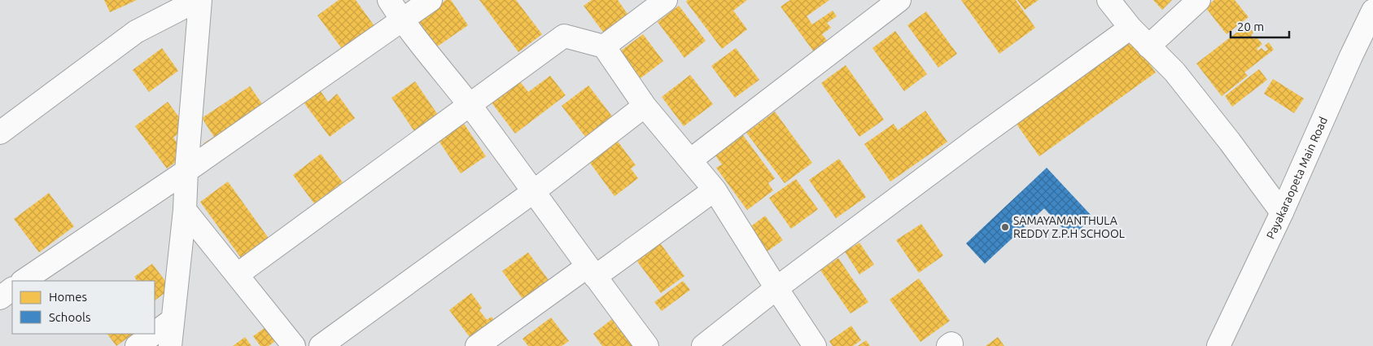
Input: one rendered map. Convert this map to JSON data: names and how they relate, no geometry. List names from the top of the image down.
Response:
{
  "streets": {
    "street": ["Payakaraopeta Main Road"]
  },
  "places": ["SAMAYAMANTHULA REDDY Z.P.H SCHOOL"],
  "legend": ["Homes", "Schools"],
  "scale_bar": "20 m"
}
